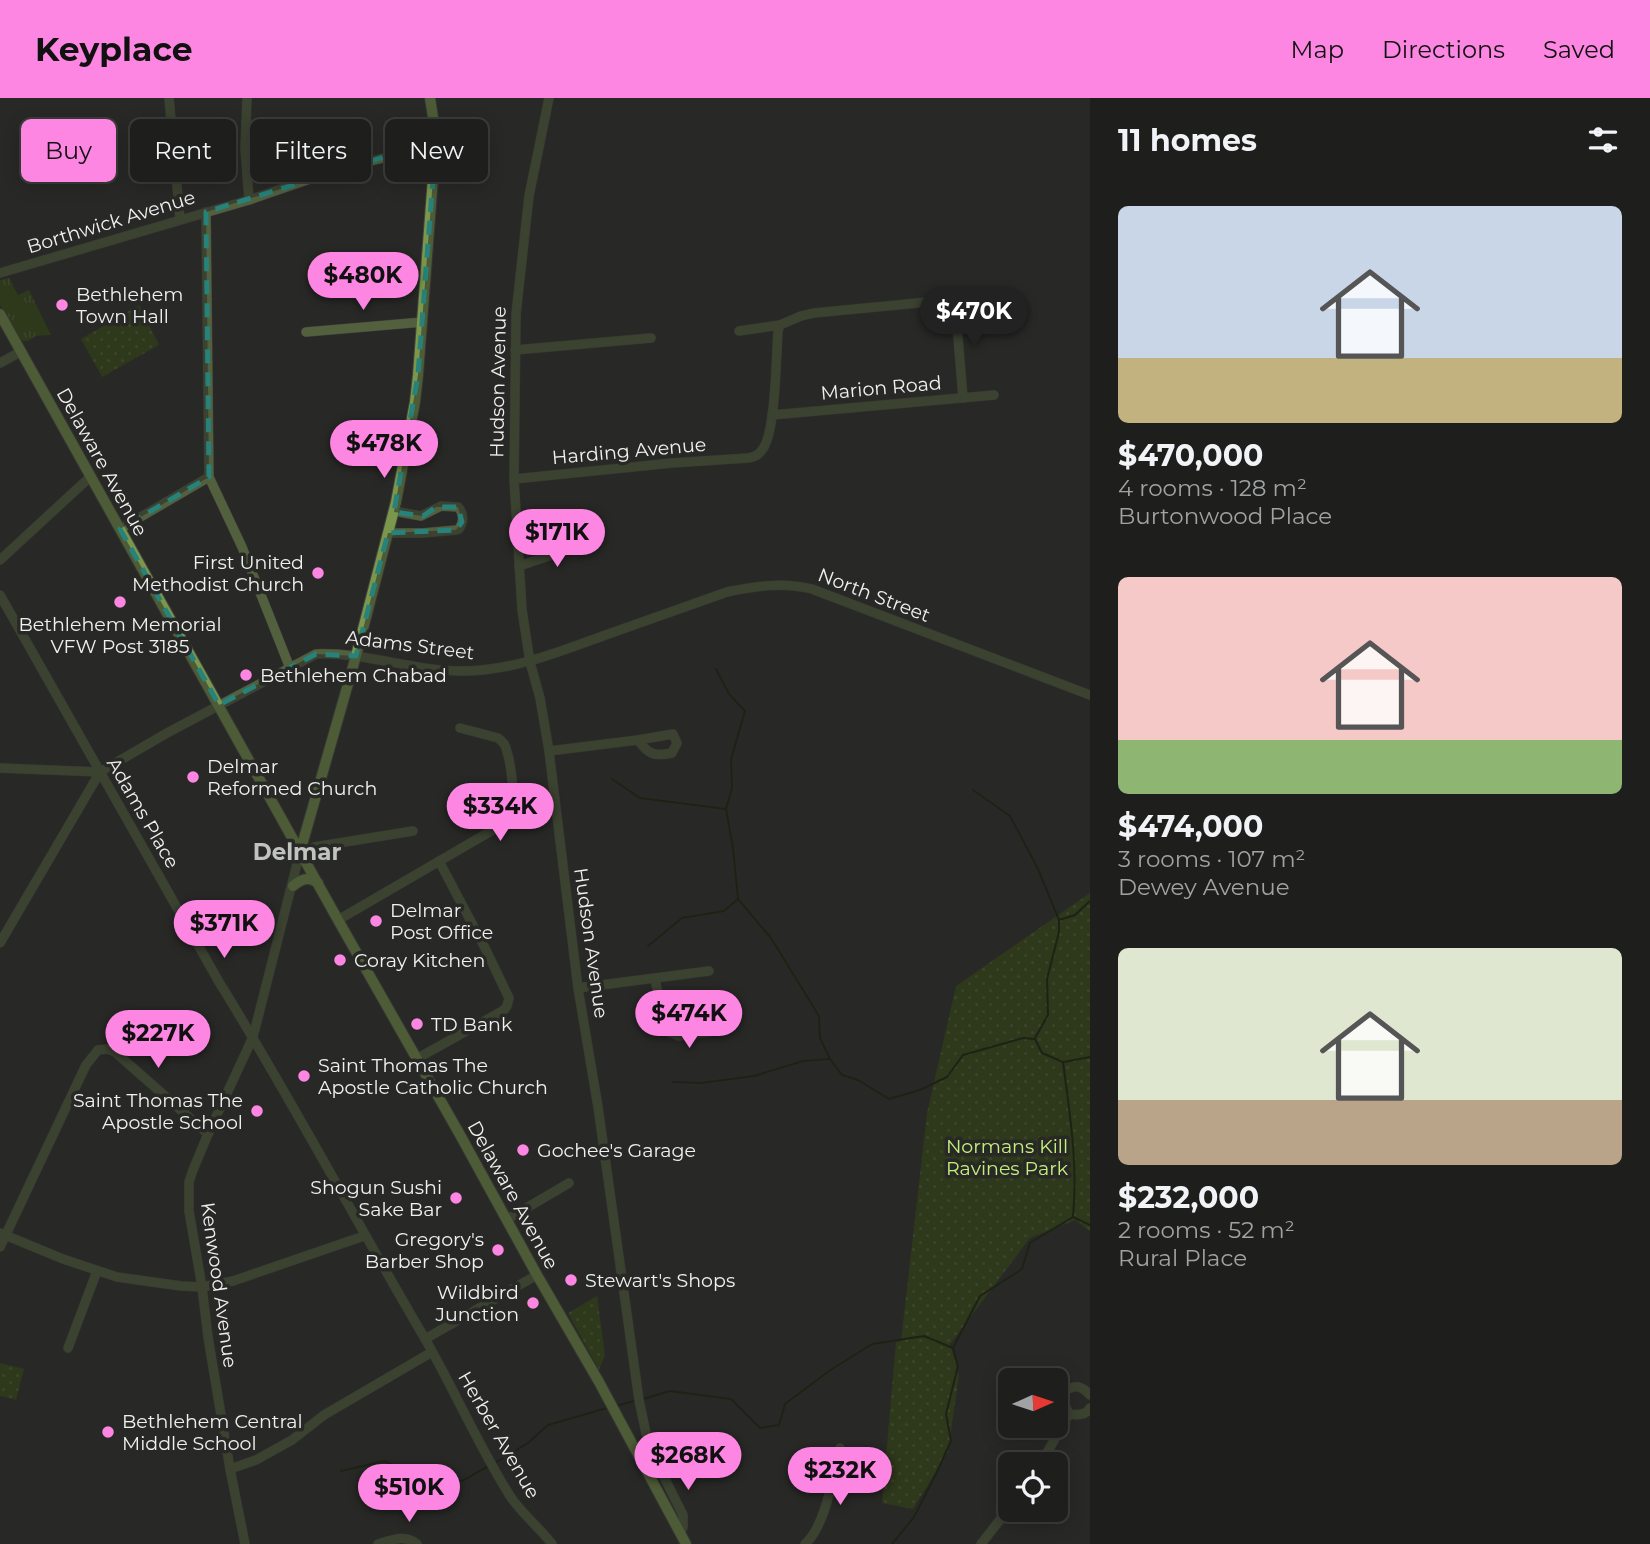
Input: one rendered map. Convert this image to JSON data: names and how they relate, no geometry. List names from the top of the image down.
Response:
{
  "streets": {
    "main road": ["Delaware Avenue", "Kenwood Avenue"],
    "street": [
      "Borthwick Avenue",
      "Hudson Avenue",
      "Marion Road",
      "Harding Avenue",
      "North Street",
      "Adams Street",
      "Adams Place",
      "Herber Avenue"
    ]
  },
  "crossings": [
    ["Hudson Avenue", "Harding Avenue"],
    ["Hudson Avenue", "Delaware Avenue"],
    ["Hudson Avenue", "North Street"],
    ["Hudson Avenue", "Adams Street"],
    ["Marion Road", "Harding Avenue"],
    ["Delaware Avenue", "Adams Street"],
    ["Delaware Avenue", "Kenwood Avenue"],
    ["North Street", "Adams Street"],
    ["Adams Street", "Adams Place"],
    ["Adams Street", "Kenwood Avenue"],
    ["Adams Place", "Kenwood Avenue"],
    ["Adams Place", "Herber Avenue"]
  ],
  "districts": ["Delmar"],
  "parks": ["Normans Kill Ravines Park"],
  "places": [
    "Bethlehem Town Hall",
    "First United Methodist Church",
    "Bethlehem Memorial VFW Post 3185",
    "Bethlehem Chabad",
    "Delmar Reformed Church",
    "Delmar Post Office",
    "Coray Kitchen",
    "TD Bank",
    "Saint Thomas The Apostle Catholic Church",
    "Saint Thomas The Apostle School",
    "Gochee's Garage",
    "Shogun Sushi Sake Bar",
    "Gregory's Barber Shop",
    "Stewart's Shops",
    "Wildbird Junction",
    "Bethlehem Central Middle School"
  ],
  "north": "right",
  "page": {
    "header": "Keyplace",
    "nav": ["Map", "Directions", "Saved"],
    "heading": "11 homes",
    "chip": [
      "Buy",
      "Rent",
      "Filters",
      "New"
    ],
    "list": [
      {
        "name": "$470,000",
        "note": "4 rooms · 128 m² · Burtonwood Place"
      },
      {
        "name": "$474,000",
        "note": "3 rooms · 107 m² · Dewey Avenue"
      },
      {
        "name": "$232,000",
        "note": "2 rooms · 52 m² · Rural Place"
      }
    ],
    "price": [
      "$480K",
      "$470K",
      "$478K",
      "$171K",
      "$334K",
      "$371K",
      "$474K",
      "$227K",
      "$268K",
      "$232K",
      "$510K"
    ]
  }
}
